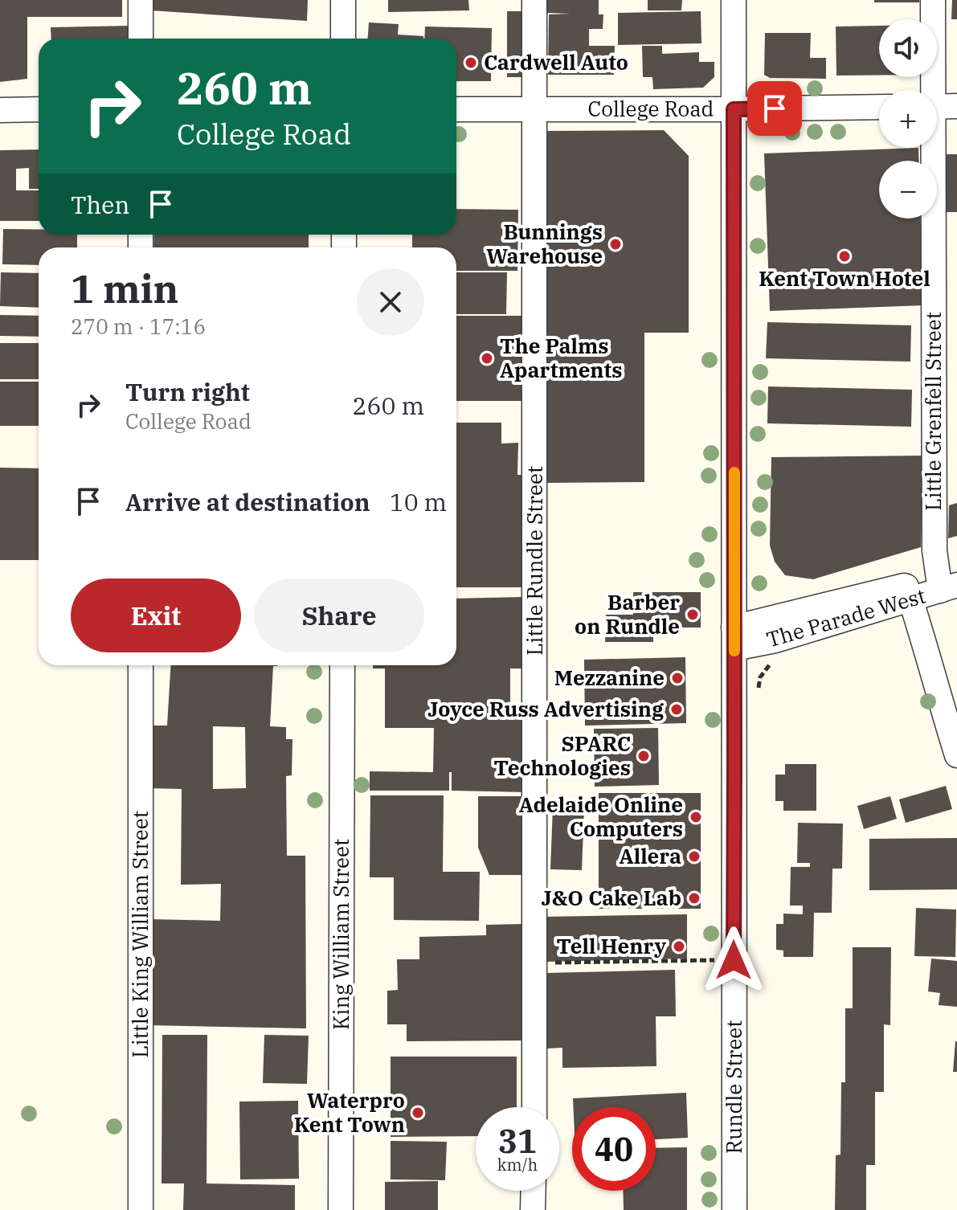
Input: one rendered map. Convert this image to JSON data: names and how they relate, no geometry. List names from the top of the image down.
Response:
{
  "streets": {
    "street": [
      "College Road",
      "Little Grenfell Street",
      "Little Rundle Street",
      "The Parade West",
      "Little King William Street",
      "King William Street",
      "Rundle Street"
    ]
  },
  "crossings": [
    ["College Road", "Little Rundle Street"],
    ["College Road", "Rundle Street"],
    ["Little Grenfell Street", "The Parade West"],
    ["The Parade West", "Rundle Street"]
  ],
  "places": [
    "Cardwell Auto",
    "Bunnings Warehouse",
    "Kent Town Hotel",
    "The Palms Apartments",
    "Barber on Rundle",
    "Mezzanine",
    "Joyce Russ Advertising",
    "SPARC Technologies",
    "Adelaide Online Computers",
    "Allera",
    "J&O Cake Lab",
    "Tell Henry",
    "Waterpro Kent Town"
  ],
  "page": {
    "map_buttons": ["+", "−"],
    "turn": ["260 m", "College Road"],
    "then": "Then",
    "heading": ["1 min", "270 m · 17:16"],
    "list": [
      {
        "name": "Turn right",
        "note": "College Road",
        "value": "260 m"
      },
      {
        "name": "Arrive at destination",
        "value": "10 m"
      }
    ],
    "buttons": ["Exit", "Share"],
    "speed": "31 km/h",
    "limit": "40"
  }
}
